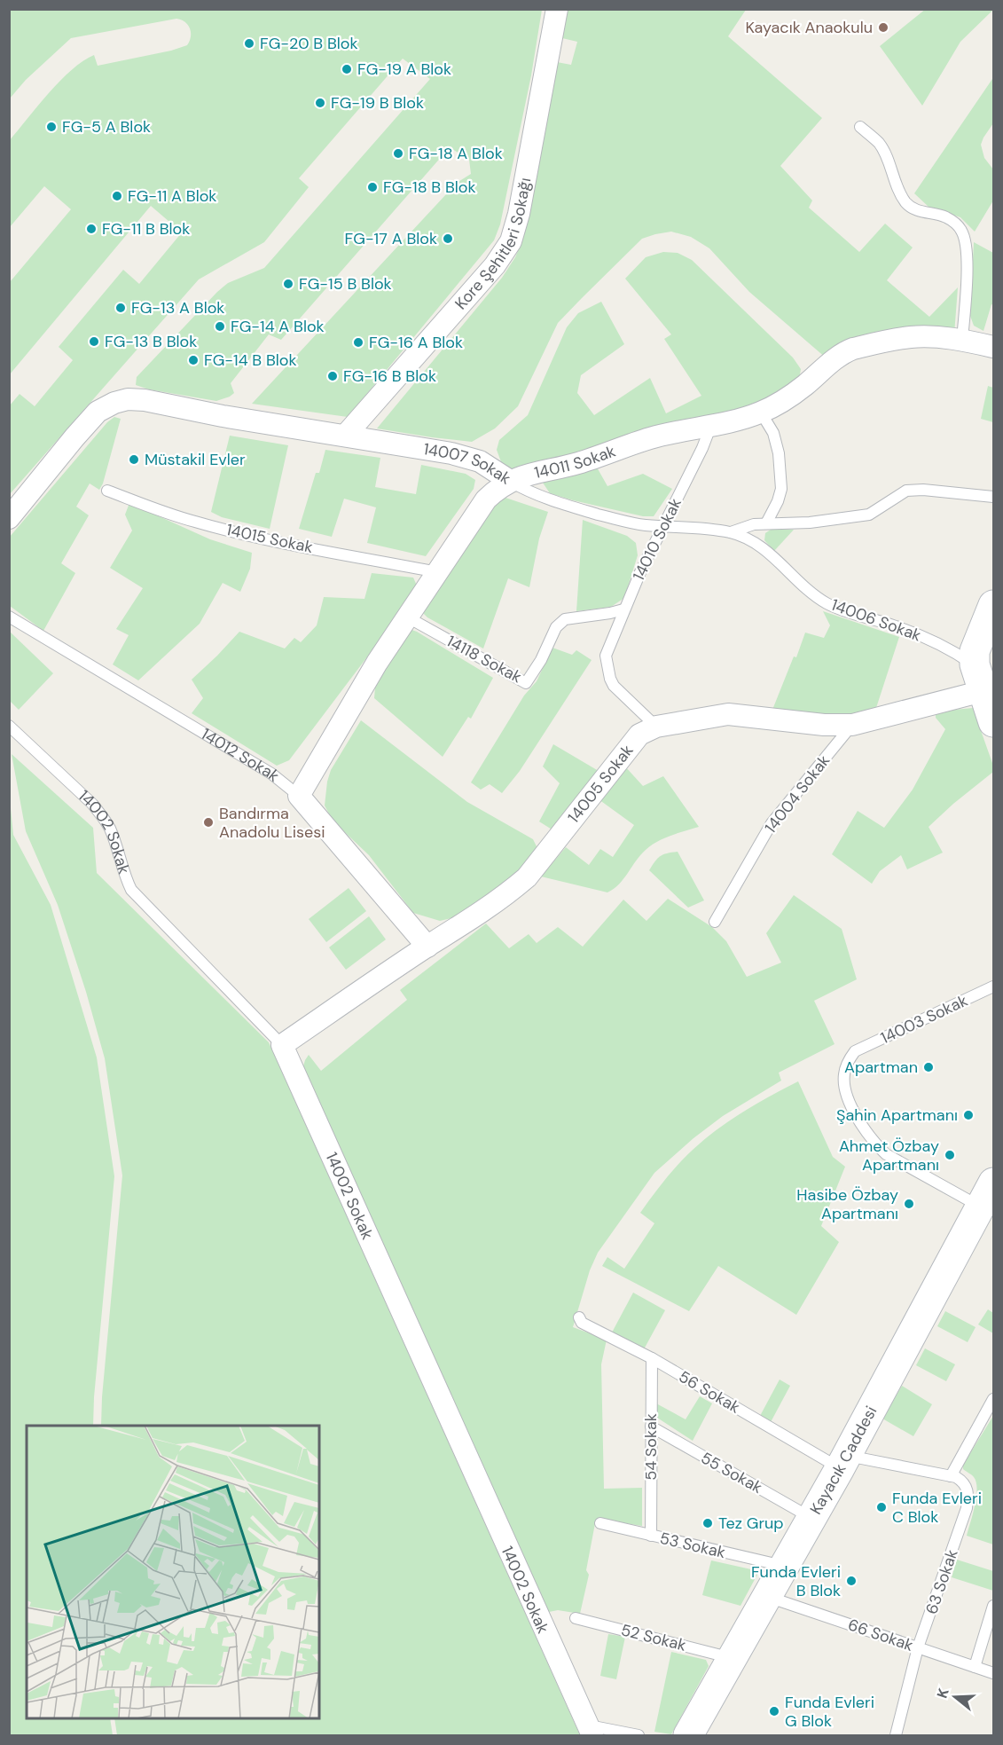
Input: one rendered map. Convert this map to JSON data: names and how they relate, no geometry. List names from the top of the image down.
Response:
{
  "streets": {
    "main road": ["Kayacık Caddesi"],
    "street": [
      "Kore Şehitleri Sokağı",
      "14011 Sokak",
      "14007 Sokak",
      "14012 Sokak",
      "14005 Sokak",
      "14002 Sokak"
    ],
    "lane": [
      "14015 Sokak",
      "14010 Sokak",
      "14006 Sokak",
      "14118 Sokak",
      "14004 Sokak",
      "14003 Sokak",
      "56 Sokak",
      "54 Sokak",
      "55 Sokak",
      "53 Sokak",
      "63 Sokak",
      "66 Sokak",
      "52 Sokak"
    ]
  },
  "crossings": [
    ["Kore Şehitleri Sokağı", "14007 Sokak"],
    ["14011 Sokak", "14007 Sokak"],
    ["14011 Sokak", "14015 Sokak"],
    ["14011 Sokak", "14010 Sokak"],
    ["14011 Sokak", "14118 Sokak"],
    ["14011 Sokak", "14012 Sokak"],
    ["14007 Sokak", "14010 Sokak"],
    ["14007 Sokak", "14006 Sokak"],
    ["14010 Sokak", "14118 Sokak"],
    ["14010 Sokak", "14005 Sokak"],
    ["14006 Sokak", "14005 Sokak"],
    ["14012 Sokak", "14005 Sokak"],
    ["14005 Sokak", "14004 Sokak"],
    ["14005 Sokak", "14002 Sokak"],
    ["14003 Sokak", "Kayacık Caddesi"],
    ["56 Sokak", "54 Sokak"],
    ["56 Sokak", "Kayacık Caddesi"],
    ["54 Sokak", "55 Sokak"],
    ["54 Sokak", "53 Sokak"],
    ["Kayacık Caddesi", "55 Sokak"],
    ["Kayacık Caddesi", "53 Sokak"],
    ["Kayacık Caddesi", "66 Sokak"],
    ["Kayacık Caddesi", "52 Sokak"],
    ["63 Sokak", "66 Sokak"]
  ],
  "places": [
    "Kayacık Anaokulu",
    "FG-20 B Blok",
    "FG-19 A Blok",
    "FG-19 B Blok",
    "FG-5 A Blok",
    "FG-18 A Blok",
    "FG-18 B Blok",
    "FG-11 A Blok",
    "FG-11 B Blok",
    "FG-17 A Blok",
    "FG-15 B Blok",
    "FG-13 A Blok",
    "FG-14 A Blok",
    "FG-13 B Blok",
    "FG-16 A Blok",
    "FG-14 B Blok",
    "FG-16 B Blok",
    "Müstakil Evler",
    "Bandırma Anadolu Lisesi",
    "Apartman",
    "Şahin Apartmanı",
    "Ahmet Özbay Apartmanı",
    "Hasibe Özbay Apartmanı",
    "Funda Evleri C Blok",
    "Tez Grup",
    "Funda Evleri B Blok",
    "Funda Evleri G Blok"
  ],
  "north": "left"
}
